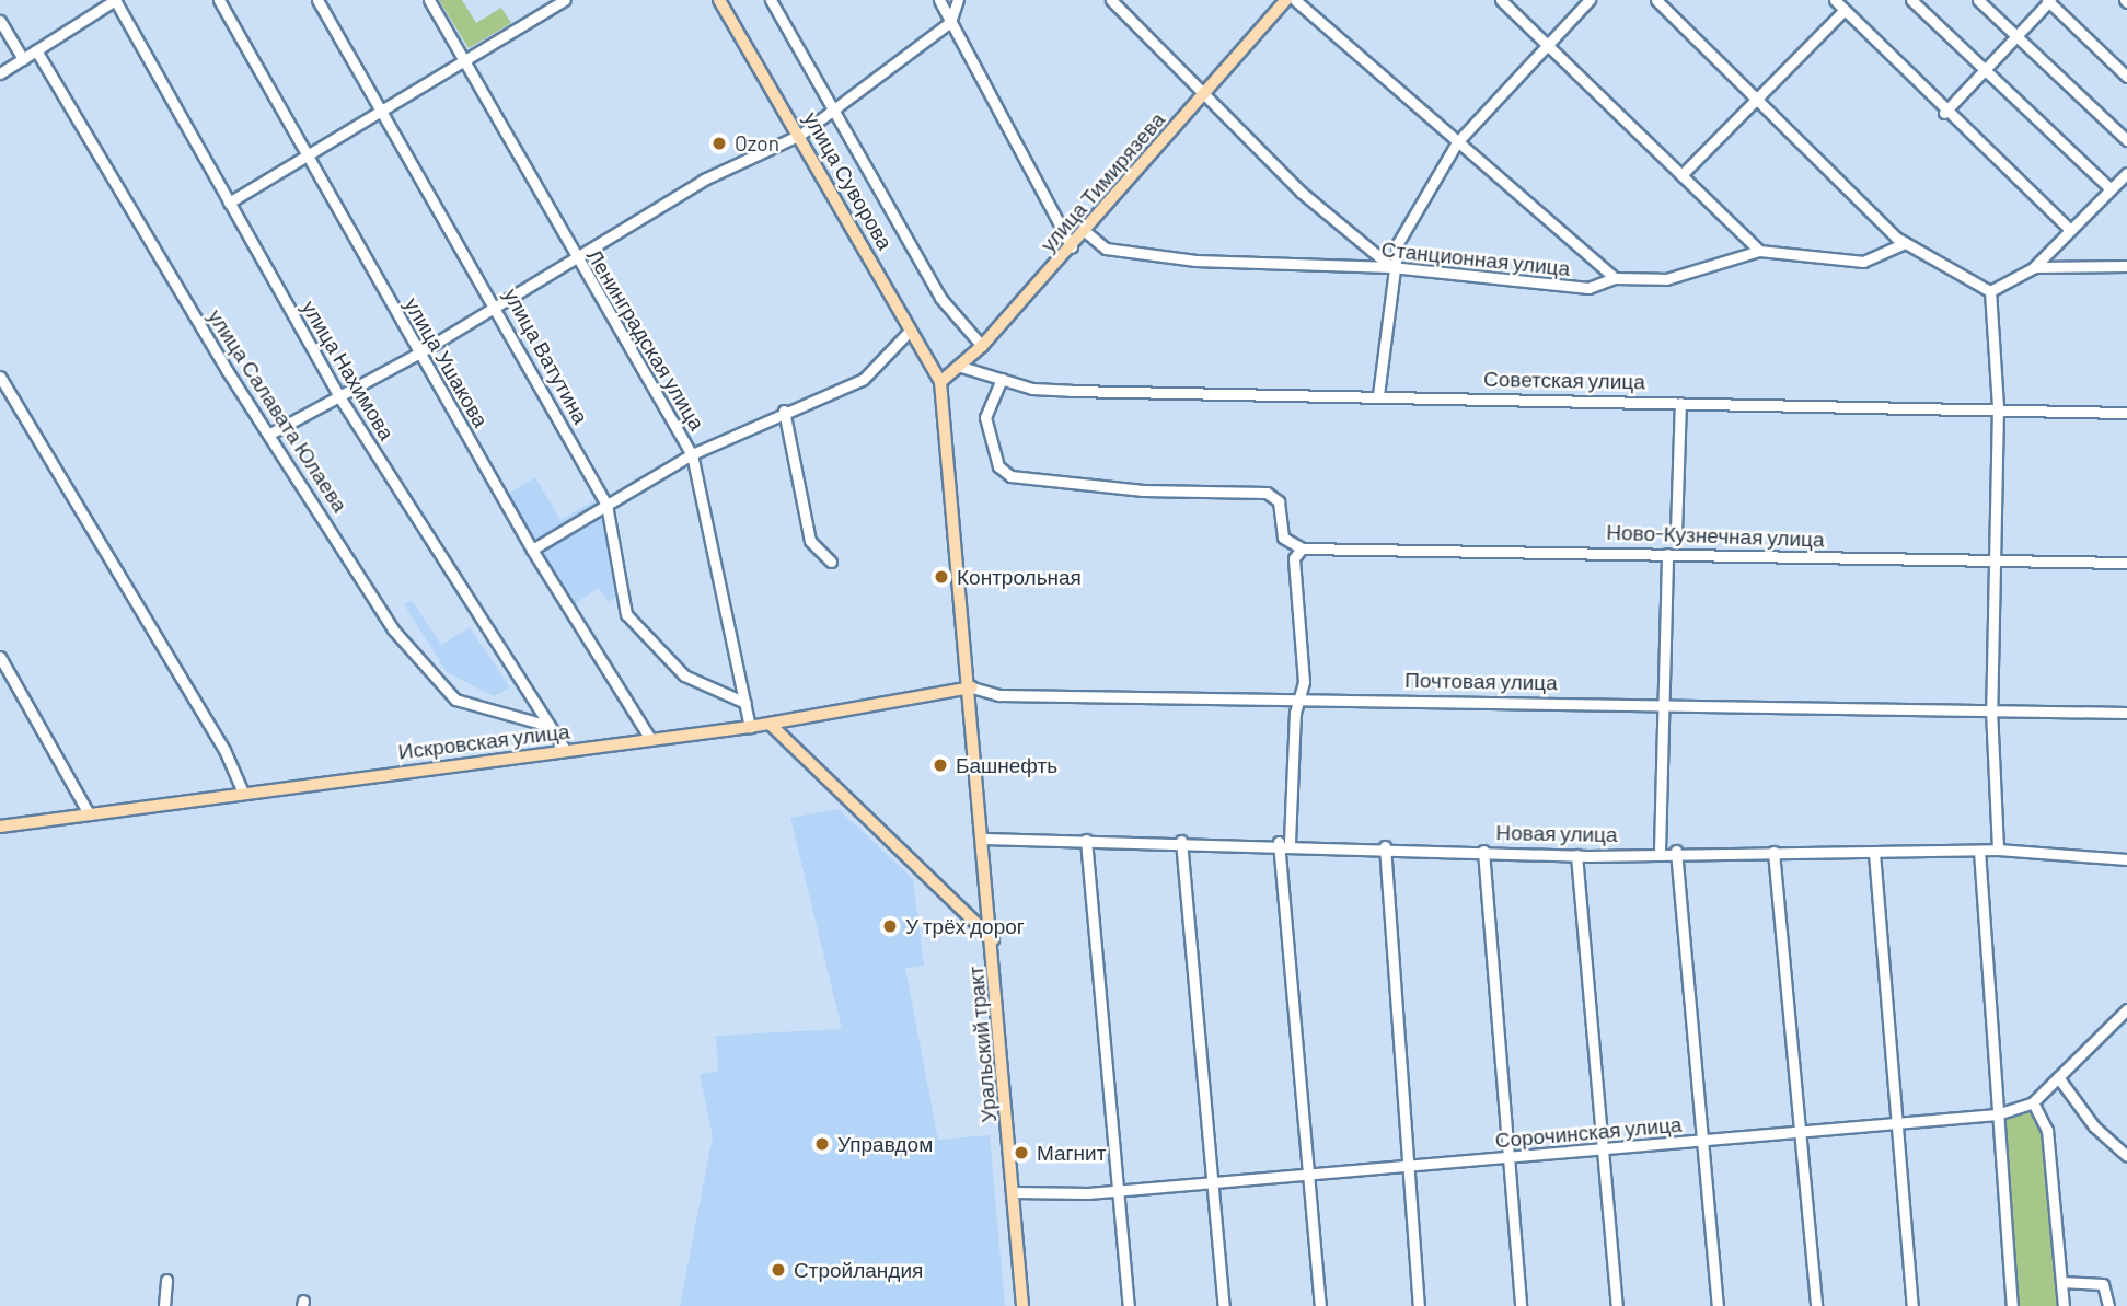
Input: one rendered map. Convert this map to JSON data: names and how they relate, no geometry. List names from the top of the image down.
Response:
{
  "streets": {
    "main road": [
      "улица Суворова",
      "улица Тимирязева",
      "Искровская улица",
      "Уральский тракт"
    ],
    "street": [
      "Станционная улица",
      "Ленинградская улица",
      "улица Ватутина",
      "улица Ушакова",
      "улица Нахимова",
      "Советская улица",
      "улица Салавата Юлаева",
      "Ново-Кузнечная улица",
      "Почтовая улица",
      "Новая улица",
      "Сорочинская улица"
    ]
  },
  "crossings": [
    ["улица Суворова", "улица Тимирязева"],
    ["улица Суворова", "Уральский тракт"],
    ["улица Тимирязева", "Станционная улица"],
    ["улица Тимирязева", "Советская улица"],
    ["улица Тимирязева", "Уральский тракт"],
    ["Ленинградская улица", "улица Ватутина"],
    ["Ленинградская улица", "Искровская улица"],
    ["улица Ушакова", "Искровская улица"],
    ["улица Нахимова", "улица Салавата Юлаева"],
    ["улица Нахимова", "Искровская улица"],
    ["Почтовая улица", "Искровская улица"],
    ["Почтовая улица", "Уральский тракт"],
    ["Искровская улица", "Уральский тракт"],
    ["Новая улица", "Уральский тракт"],
    ["Уральский тракт", "Сорочинская улица"]
  ],
  "places": [
    "Ozon",
    "Контрольная",
    "Башнефть",
    "У трёх дорог",
    "Управдом",
    "Магнит",
    "Стройландия"
  ]
}
